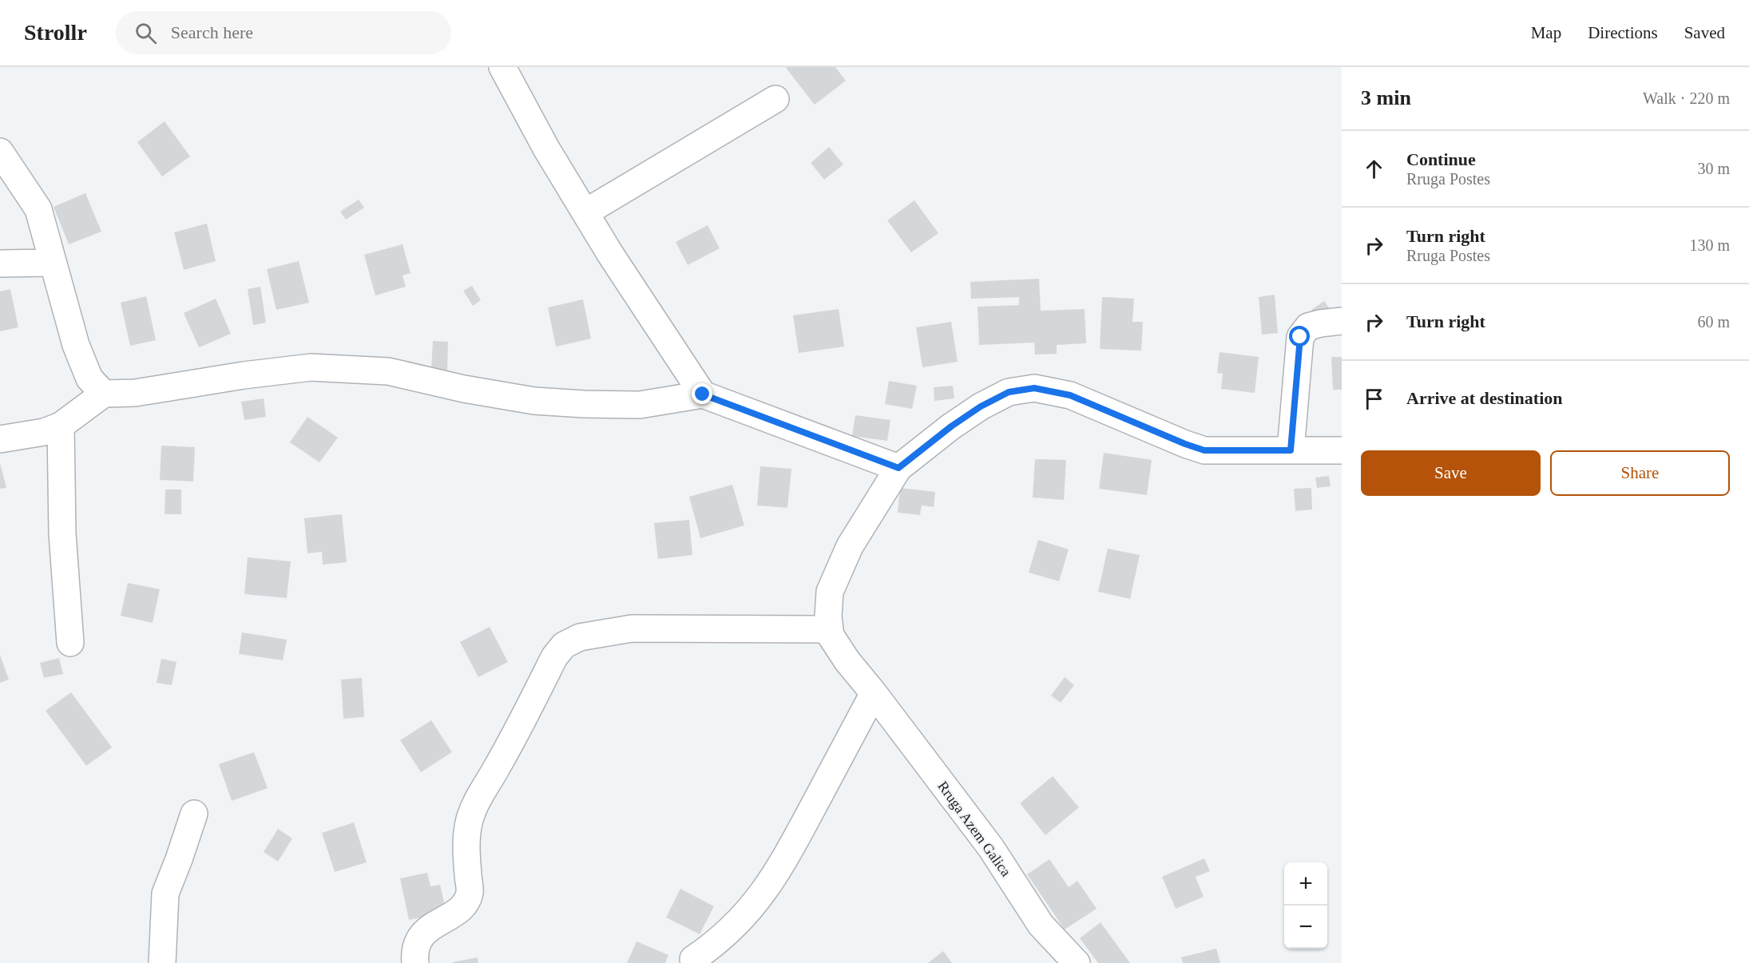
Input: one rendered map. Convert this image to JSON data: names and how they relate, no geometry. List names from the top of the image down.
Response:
{
  "streets": {
    "street": ["Rruga Azem Galica"]
  },
  "page": {
    "header": "Strollr",
    "search": "Search here",
    "nav": ["Map", "Directions", "Saved"],
    "heading": ["3 min", "Walk · 220 m"],
    "list": [
      ["Continue", "Rruga Postes", "30 m"],
      ["Turn right", "Rruga Postes", "130 m"],
      ["Turn right", "60 m"],
      "Arrive at destination"
    ],
    "buttons": ["Save", "Share"],
    "map_buttons": ["+", "−"]
  }
}
